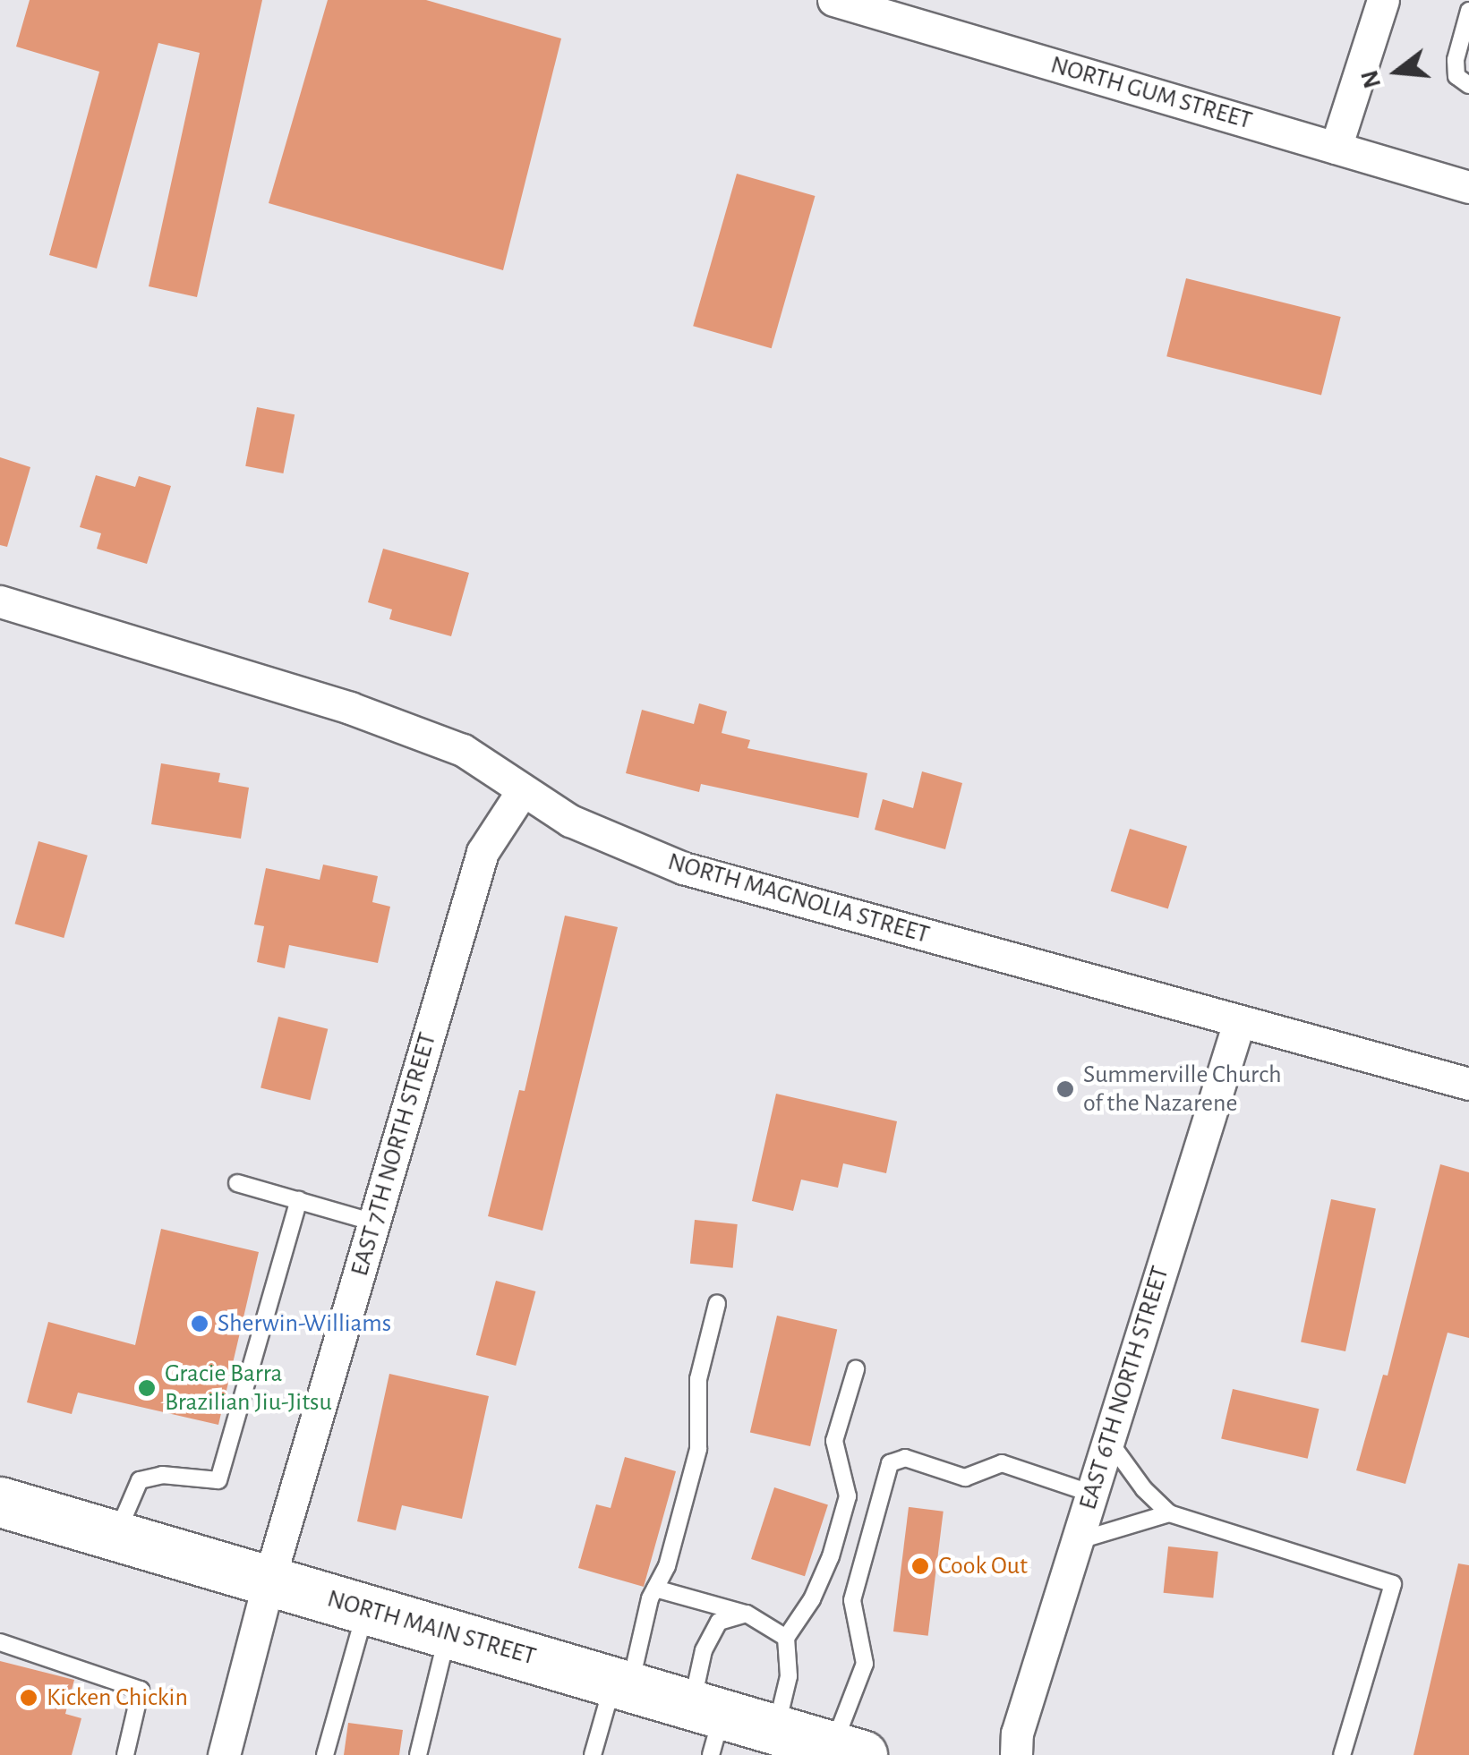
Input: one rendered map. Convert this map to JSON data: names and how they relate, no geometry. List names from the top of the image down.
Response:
{
  "streets": {
    "main road": ["NORTH MAIN STREET"],
    "street": [
      "NORTH GUM STREET",
      "NORTH MAGNOLIA STREET",
      "EAST 7TH NORTH STREET",
      "EAST 6TH NORTH STREET"
    ]
  },
  "crossings": [
    ["NORTH MAGNOLIA STREET", "EAST 7TH NORTH STREET"],
    ["NORTH MAGNOLIA STREET", "EAST 6TH NORTH STREET"],
    ["EAST 7TH NORTH STREET", "NORTH MAIN STREET"]
  ],
  "places": [
    "Summerville Church of the Nazarene",
    "Sherwin-Williams",
    "Gracie Barra Brazilian Jiu-Jitsu",
    "Cook Out",
    "Kicken Chickin"
  ],
  "north": "left"
}
